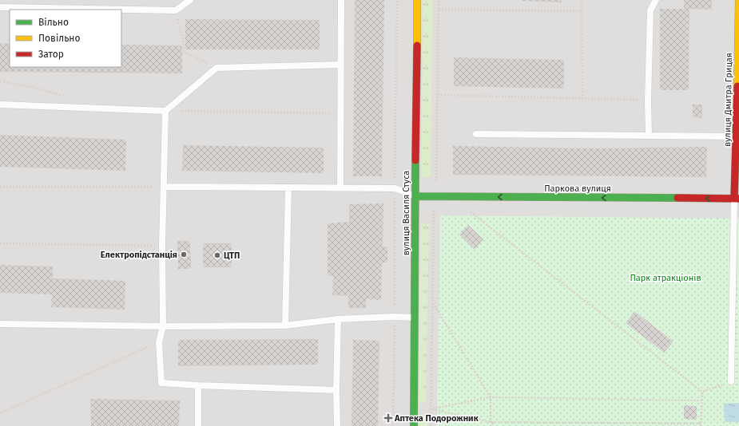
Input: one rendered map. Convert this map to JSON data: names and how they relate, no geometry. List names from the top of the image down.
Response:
{
  "streets": {
    "street": ["вулиця Дмитра Грицая", "Паркова вулиця", "вулиця Василя Стуса"]
  },
  "crossings": [
    ["вулиця Дмитра Грицая", "Паркова вулиця"],
    ["Паркова вулиця", "вулиця Василя Стуса"]
  ],
  "one_way": ["Паркова вулиця"],
  "parks": ["Парк атракціонів"],
  "places": {
    "other": ["Електропідстанція", "ЦТП"],
    "health": ["Аптека Подорожник"]
  },
  "legend": ["Вільно", "Повільно", "Затор"]
}
